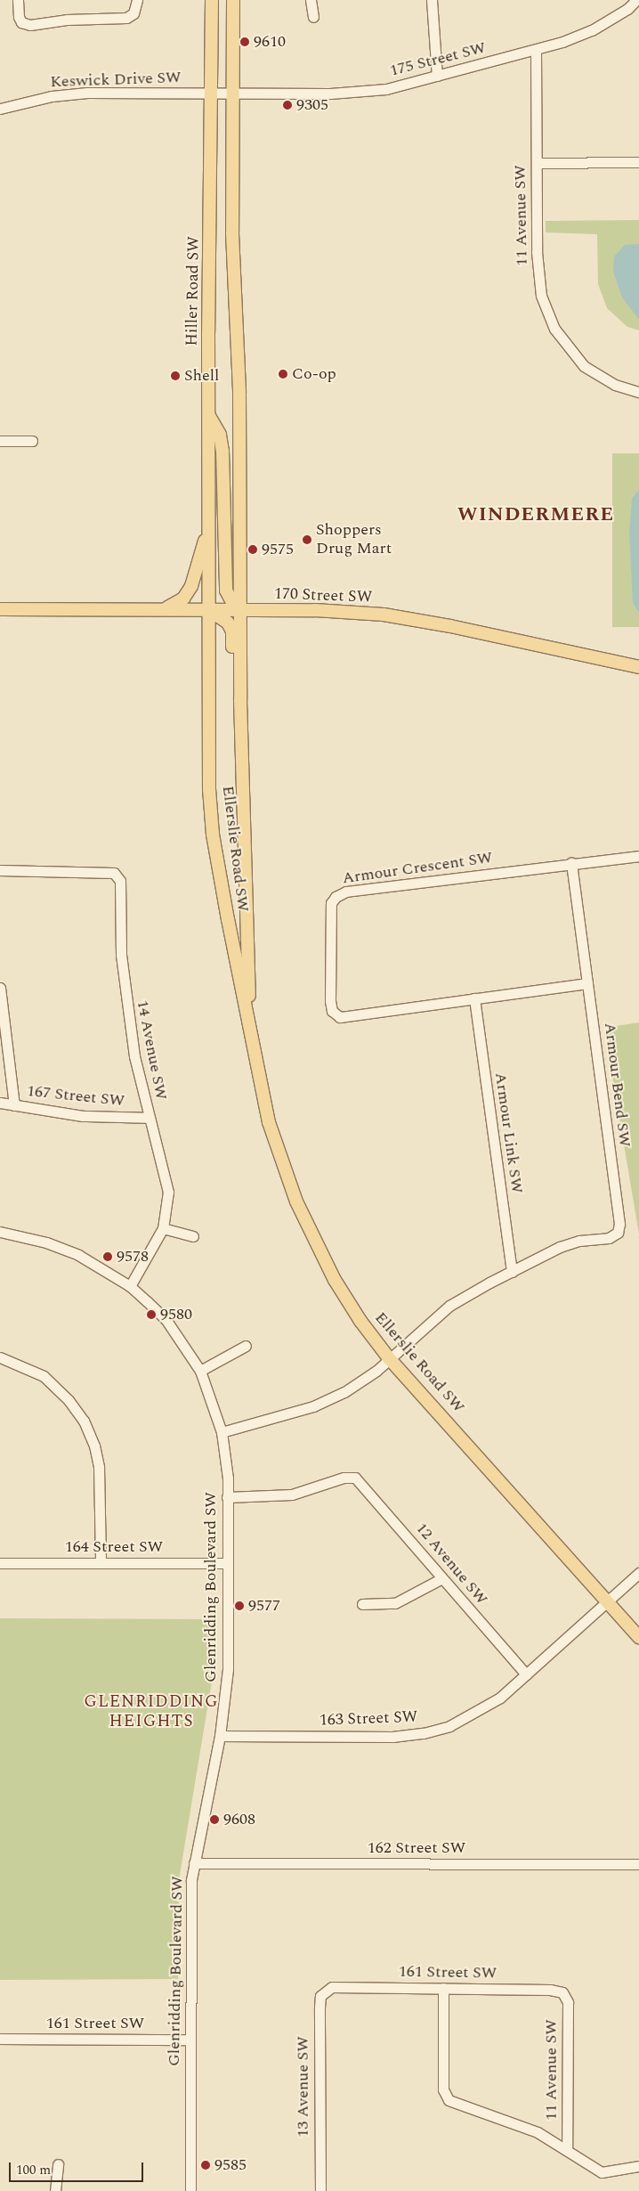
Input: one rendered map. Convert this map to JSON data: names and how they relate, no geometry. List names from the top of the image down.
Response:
{
  "streets": {
    "main road": ["Hiller Road SW", "170 Street SW", "Ellerslie Road SW"],
    "street": [
      "175 Street SW",
      "Keswick Drive SW",
      "11 Avenue SW",
      "Armour Crescent SW",
      "14 Avenue SW",
      "Armour Bend SW",
      "167 Street SW",
      "Armour Link SW",
      "164 Street SW",
      "12 Avenue SW",
      "Glenridding Boulevard SW",
      "163 Street SW",
      "162 Street SW",
      "161 Street SW",
      "13 Avenue SW"
    ]
  },
  "crossings": [
    ["175 Street SW", "Keswick Drive SW"],
    ["175 Street SW", "11 Avenue SW"],
    ["Keswick Drive SW", "Hiller Road SW"],
    ["11 Avenue SW", "161 Street SW"],
    ["Hiller Road SW", "170 Street SW"],
    ["Hiller Road SW", "Ellerslie Road SW"],
    ["170 Street SW", "Ellerslie Road SW"],
    ["Ellerslie Road SW", "Armour Bend SW"],
    ["Ellerslie Road SW", "163 Street SW"],
    ["Armour Crescent SW", "Armour Bend SW"],
    ["Armour Crescent SW", "Armour Link SW"],
    ["14 Avenue SW", "167 Street SW"],
    ["14 Avenue SW", "Glenridding Boulevard SW"],
    ["Armour Bend SW", "Armour Link SW"],
    ["Armour Bend SW", "Glenridding Boulevard SW"],
    ["164 Street SW", "Glenridding Boulevard SW"],
    ["12 Avenue SW", "Glenridding Boulevard SW"],
    ["12 Avenue SW", "163 Street SW"],
    ["Glenridding Boulevard SW", "163 Street SW"],
    ["Glenridding Boulevard SW", "162 Street SW"],
    ["Glenridding Boulevard SW", "161 Street SW"],
    ["161 Street SW", "13 Avenue SW"]
  ],
  "districts": ["WINDERMERE", "GLENRIDDING HEIGHTS"],
  "places": [
    "9610",
    "9305",
    "Co-op",
    "Shell",
    "Shoppers Drug Mart",
    "9575",
    "9578",
    "9580",
    "9577",
    "9608",
    "9585"
  ],
  "scale_bar": "100 m"
}
